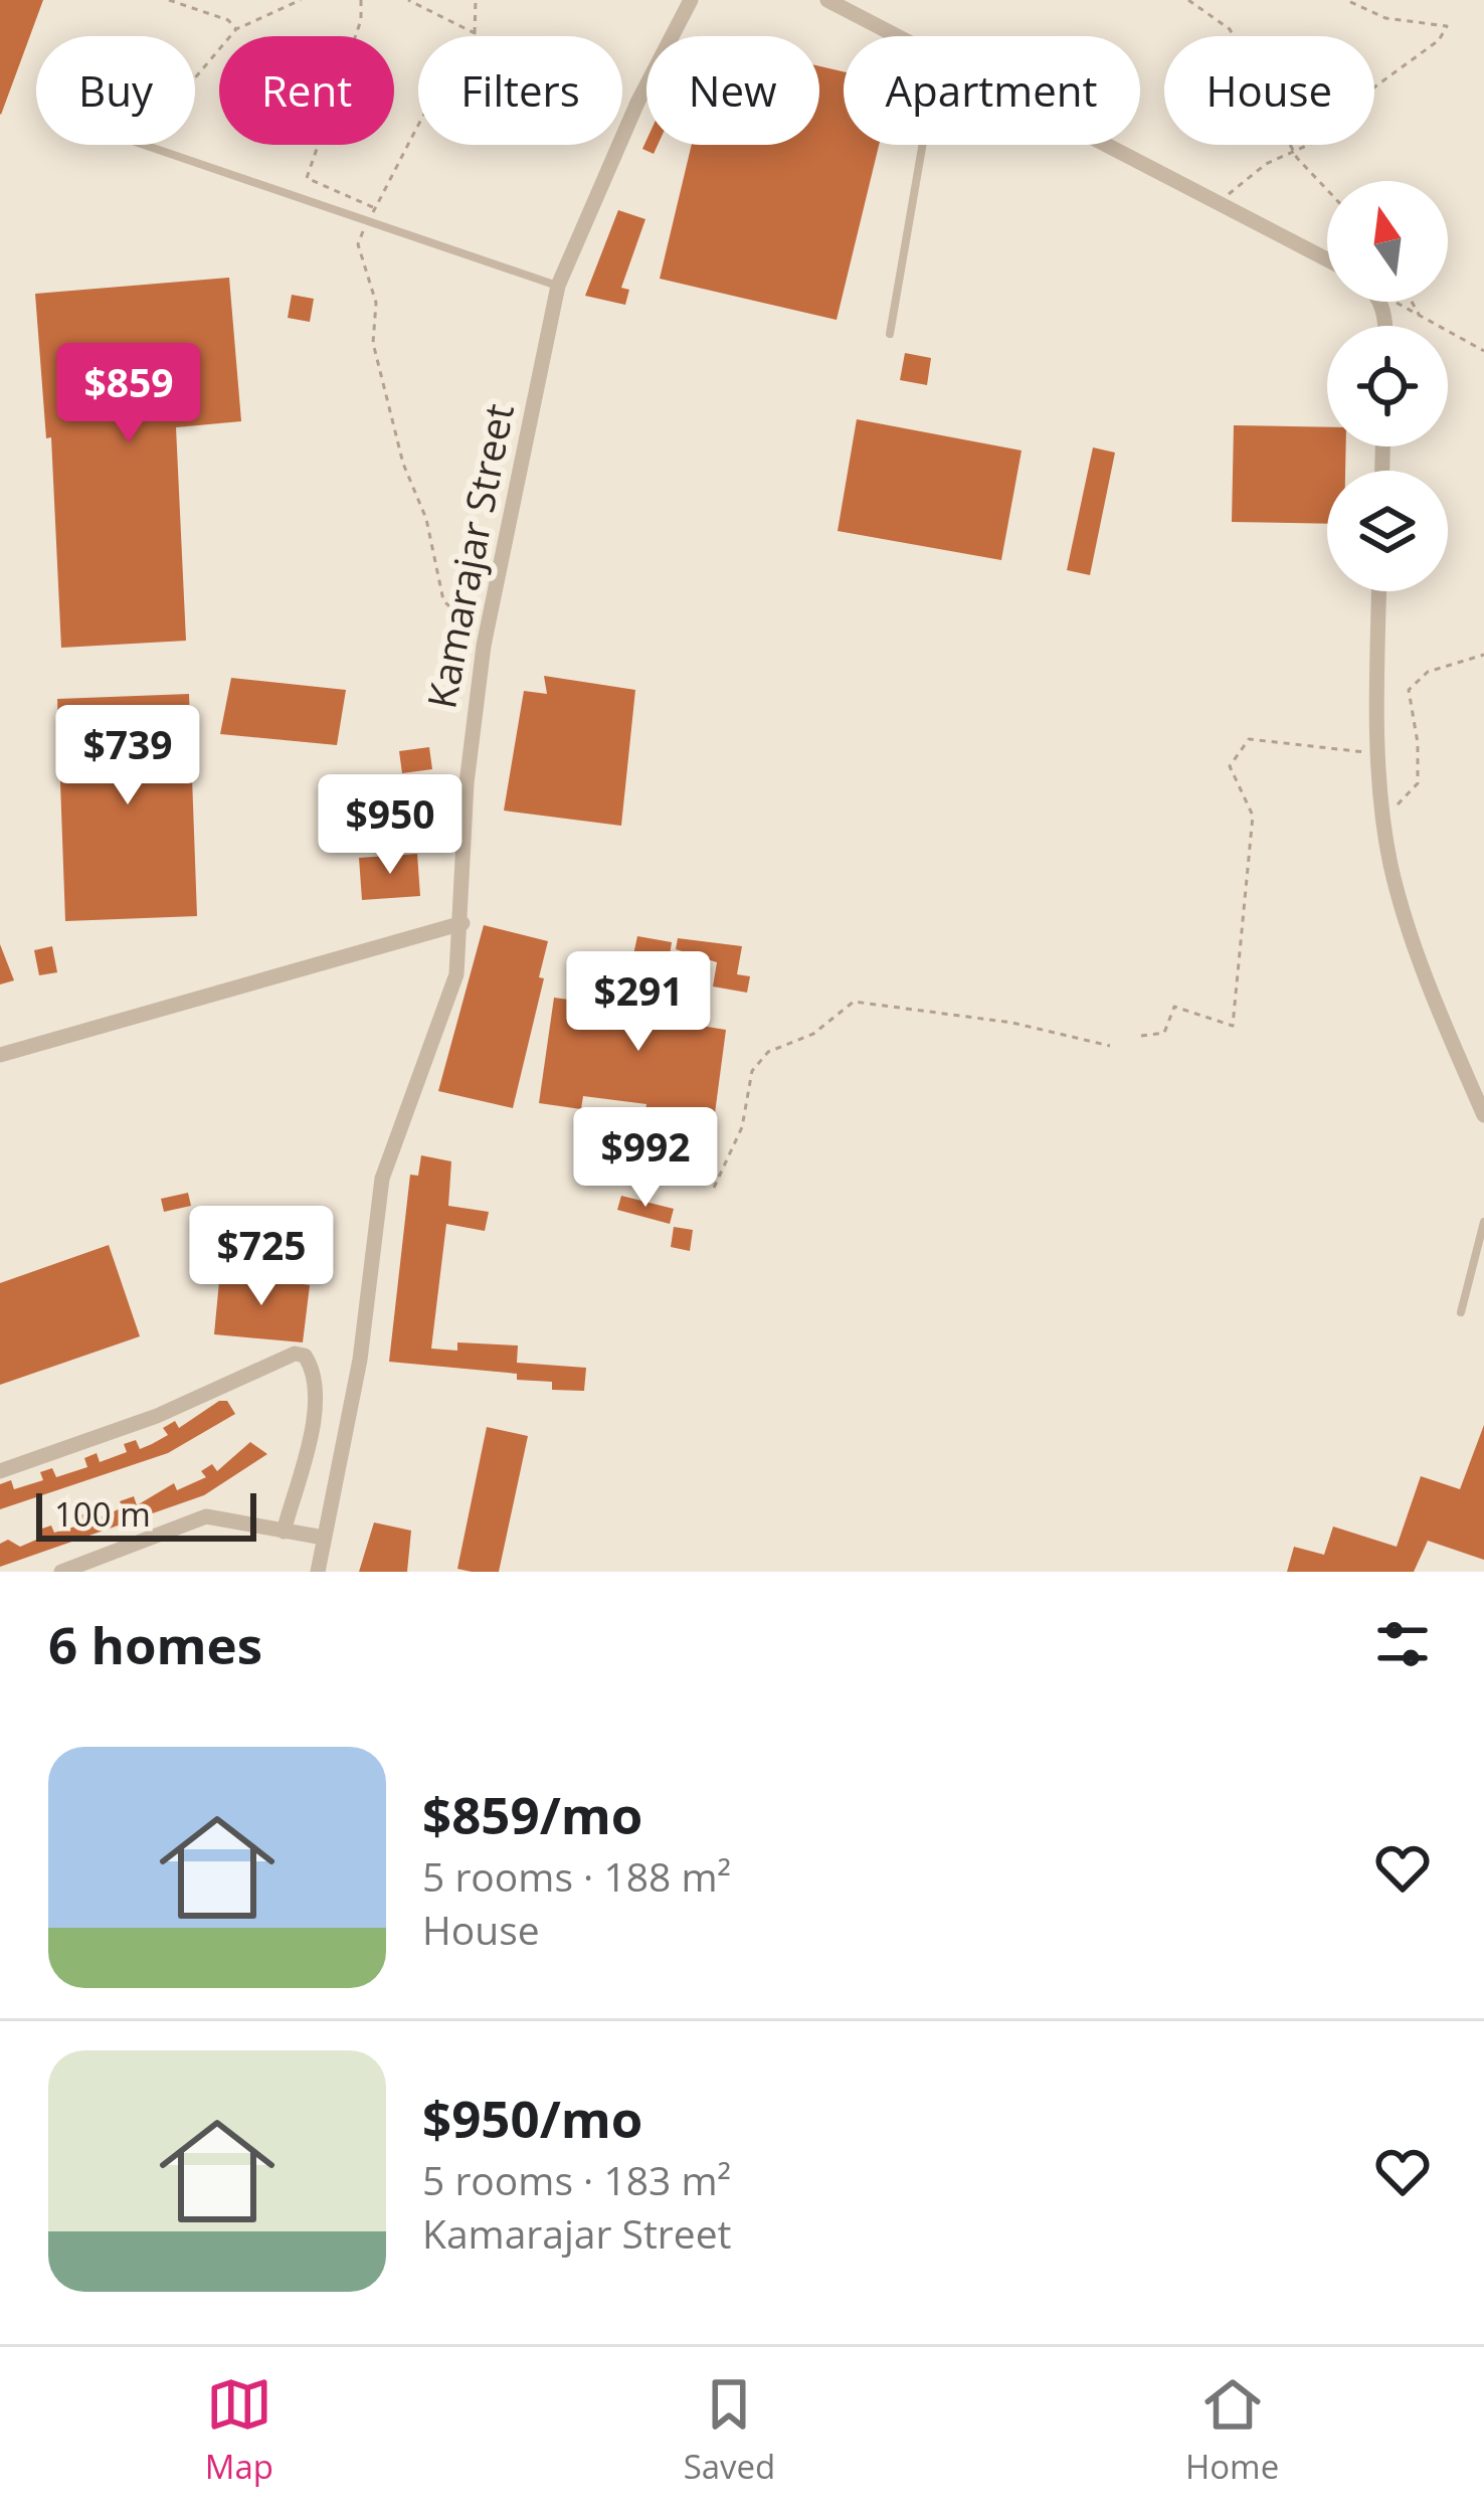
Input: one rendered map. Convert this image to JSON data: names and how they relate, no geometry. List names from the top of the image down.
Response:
{
  "streets": {
    "street": ["Kamarajar Street"]
  },
  "scale_bar": "100 m",
  "north": "top",
  "page": {
    "chip": [
      "Buy",
      "Rent",
      "Filters",
      "New",
      "Apartment",
      "House"
    ],
    "price": [
      "$859",
      "$739",
      "$950",
      "$291",
      "$992",
      "$725"
    ],
    "scale": "100 m",
    "heading": "6 homes",
    "list": [
      {
        "name": "$859/mo",
        "note": "5 rooms · 188 m² · House"
      },
      {
        "name": "$950/mo",
        "note": "5 rooms · 183 m² · Kamarajar Street"
      }
    ],
    "tabs": ["Map", "Saved", "Home"]
  }
}
